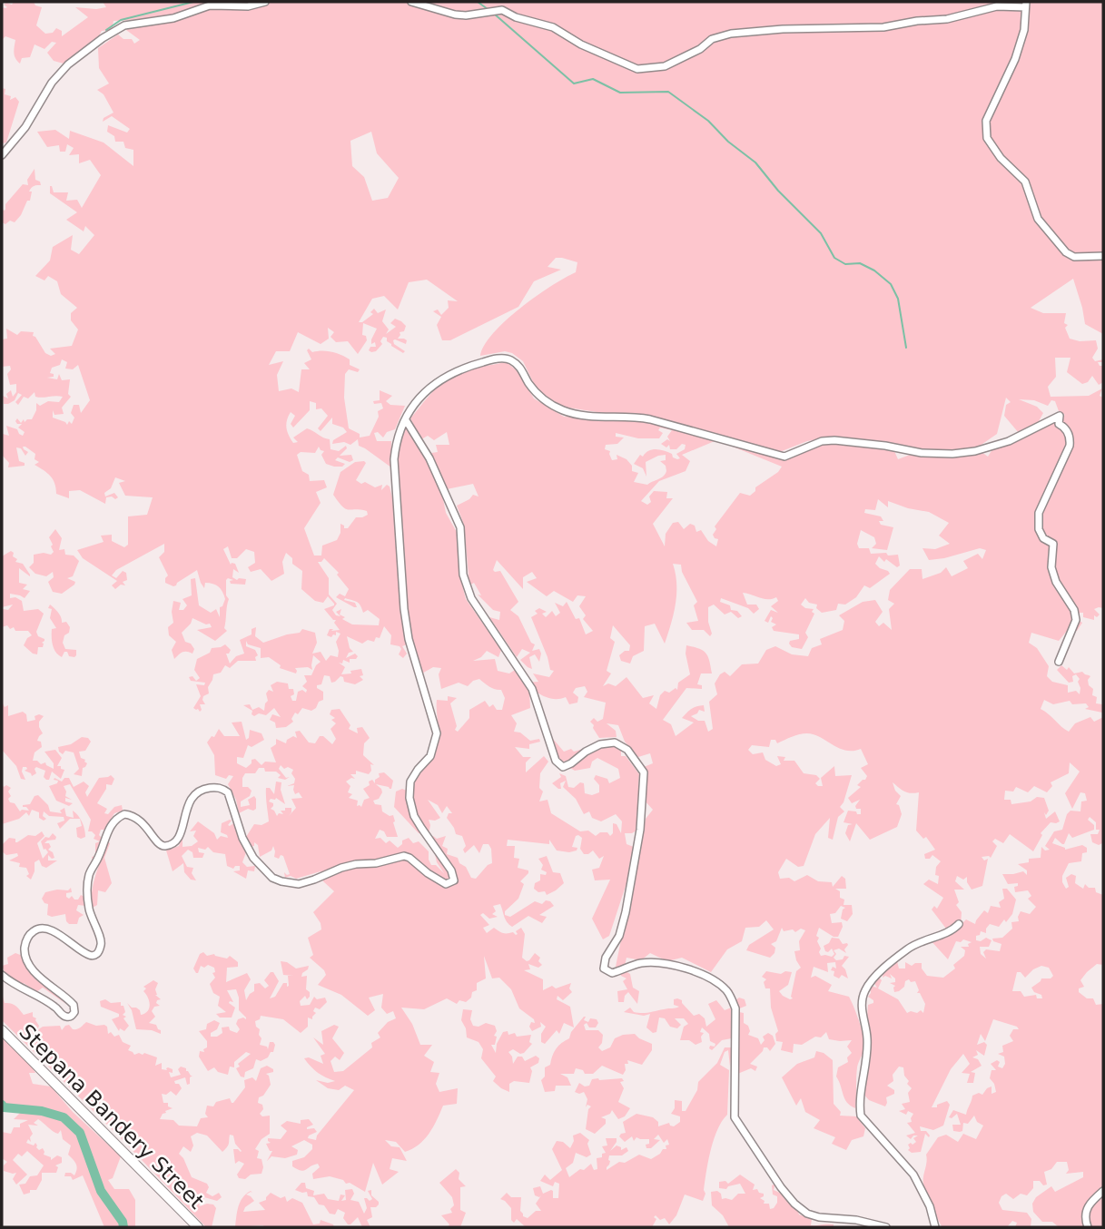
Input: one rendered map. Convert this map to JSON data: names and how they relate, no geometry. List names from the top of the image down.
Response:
{
  "streets": {
    "main road": ["Stepana Bandery Street"]
  }
}
